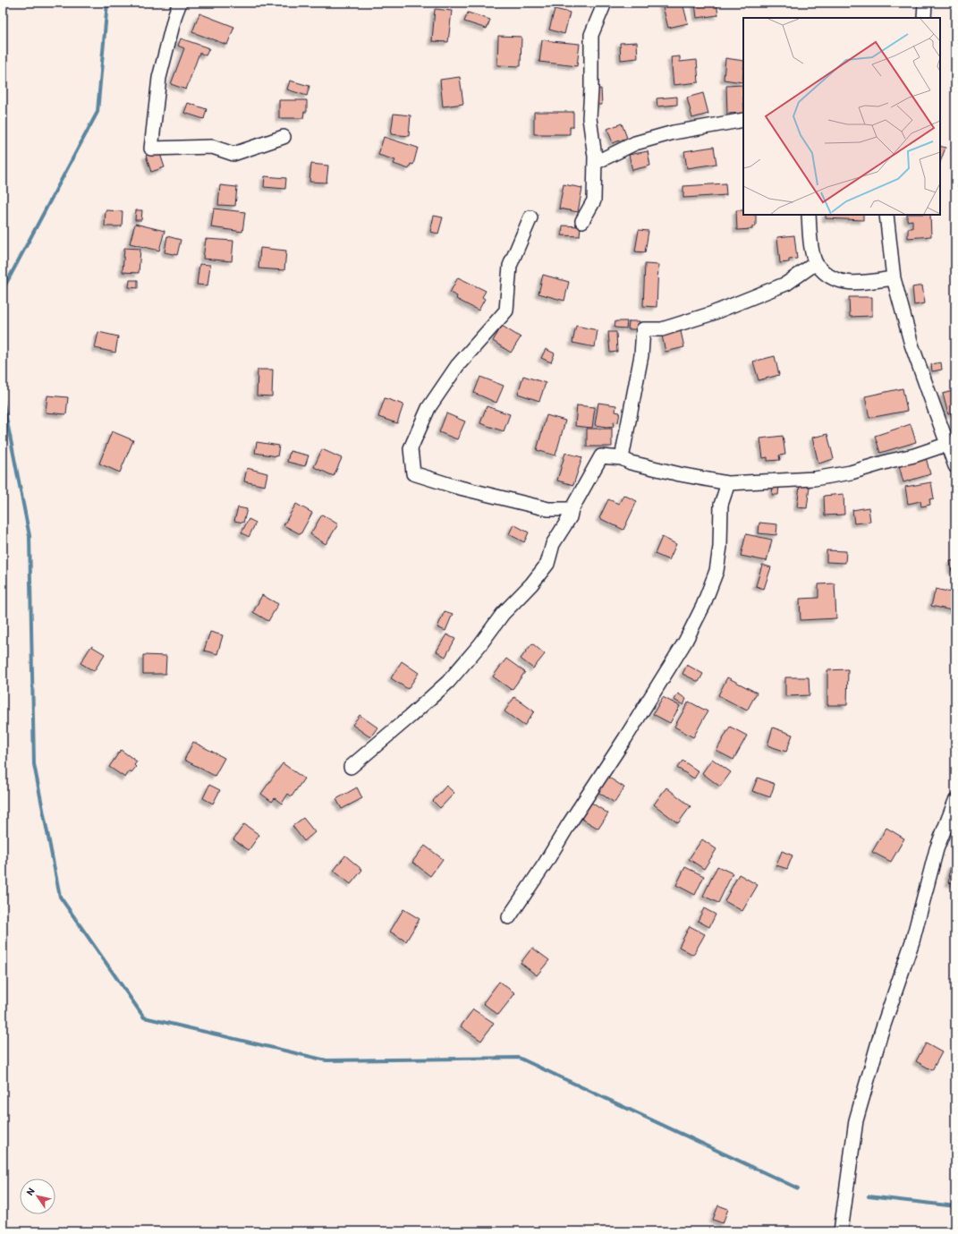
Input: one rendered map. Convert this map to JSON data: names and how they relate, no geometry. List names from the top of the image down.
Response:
{
  "north": "top left"
}
